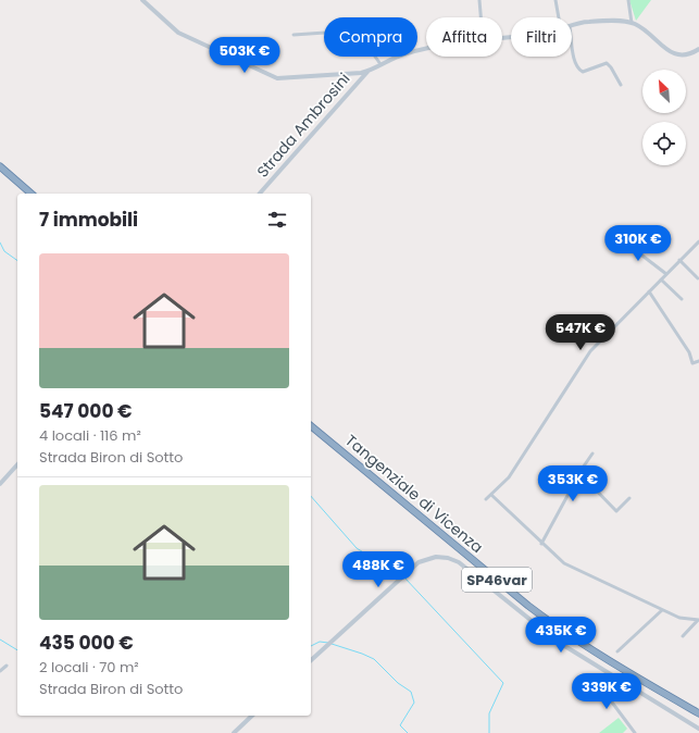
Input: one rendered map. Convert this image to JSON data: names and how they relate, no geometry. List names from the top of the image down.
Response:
{
  "streets": {
    "highway": ["Tangenziale di Vicenza", "SP46var"],
    "street": ["Strada Ambrosini"]
  },
  "north": "top left",
  "page": {
    "chip": ["Compra", "Affitta", "Filtri"],
    "price": [
      "503K €",
      "310K €",
      "547K €",
      "353K €",
      "488K €",
      "435K €",
      "339K €"
    ],
    "heading": "7 immobili",
    "list": [
      {
        "name": "547 000 €",
        "note": "4 locali · 116 m² · Strada Biron di Sotto"
      },
      {
        "name": "435 000 €",
        "note": "2 locali · 70 m² · Strada Biron di Sotto"
      }
    ]
  }
}
